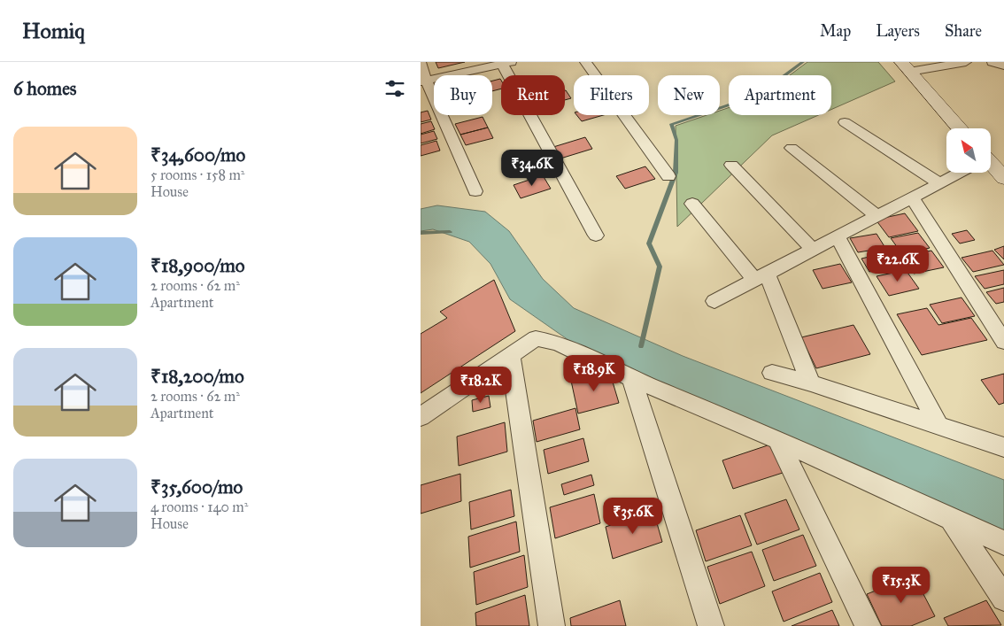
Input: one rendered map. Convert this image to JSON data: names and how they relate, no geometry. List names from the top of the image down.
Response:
{
  "north": "top left",
  "page": {
    "header": "Homiq",
    "nav": ["Map", "Layers", "Share"],
    "heading": "6 homes",
    "chip": [
      "Buy",
      "Rent",
      "Filters",
      "New",
      "Apartment"
    ],
    "list": [
      {
        "name": "₹34,600/mo",
        "note": "5 rooms · 158 m² · House"
      },
      {
        "name": "₹18,900/mo",
        "note": "2 rooms · 62 m² · Apartment"
      },
      {
        "name": "₹18,200/mo",
        "note": "2 rooms · 62 m² · Apartment"
      },
      {
        "name": "₹35,600/mo",
        "note": "4 rooms · 140 m² · House"
      }
    ],
    "price": [
      "₹34.6K",
      "₹22.6K",
      "₹18.9K",
      "₹18.2K",
      "₹35.6K",
      "₹15.3K"
    ]
  }
}
